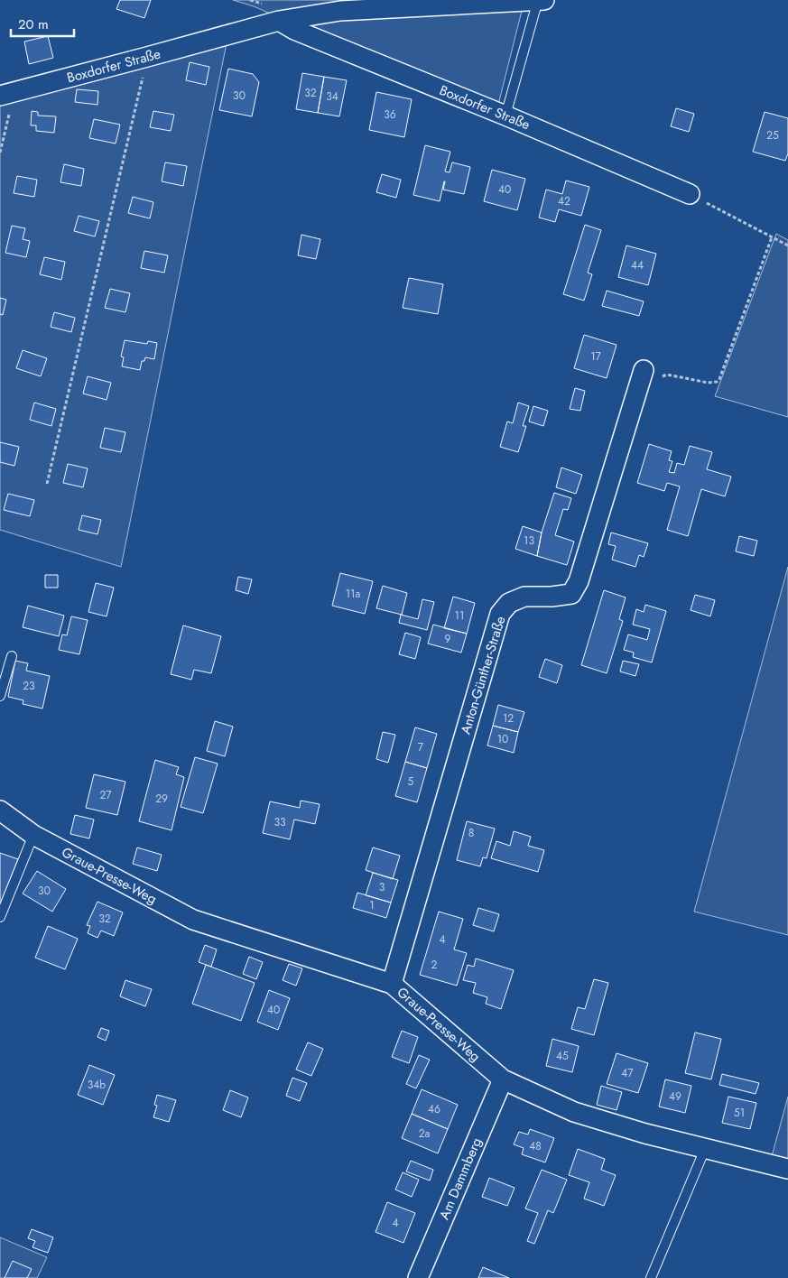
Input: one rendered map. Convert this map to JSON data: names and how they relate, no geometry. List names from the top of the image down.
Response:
{
  "streets": {
    "street": [
      "Boxdorfer Straße",
      "Anton-Günther-Straße",
      "Graue-Presse-Weg",
      "Am Dammberg"
    ]
  },
  "crossings": [
    ["Anton-Günther-Straße", "Graue-Presse-Weg"],
    ["Graue-Presse-Weg", "Am Dammberg"]
  ],
  "house_numbers": [
    "32",
    "30",
    "34",
    "36",
    "25",
    "40",
    "42",
    "44",
    "17",
    "13",
    "11a",
    "11",
    "9",
    "23",
    "12",
    "10",
    "7",
    "5",
    "27",
    "29",
    "33",
    "8",
    "3",
    "30",
    "1",
    "32",
    "4",
    "2",
    "40",
    "45",
    "47",
    "34b",
    "49",
    "46",
    "51",
    "2a",
    "48",
    "4"
  ],
  "scale_bar": "20 m"
}
